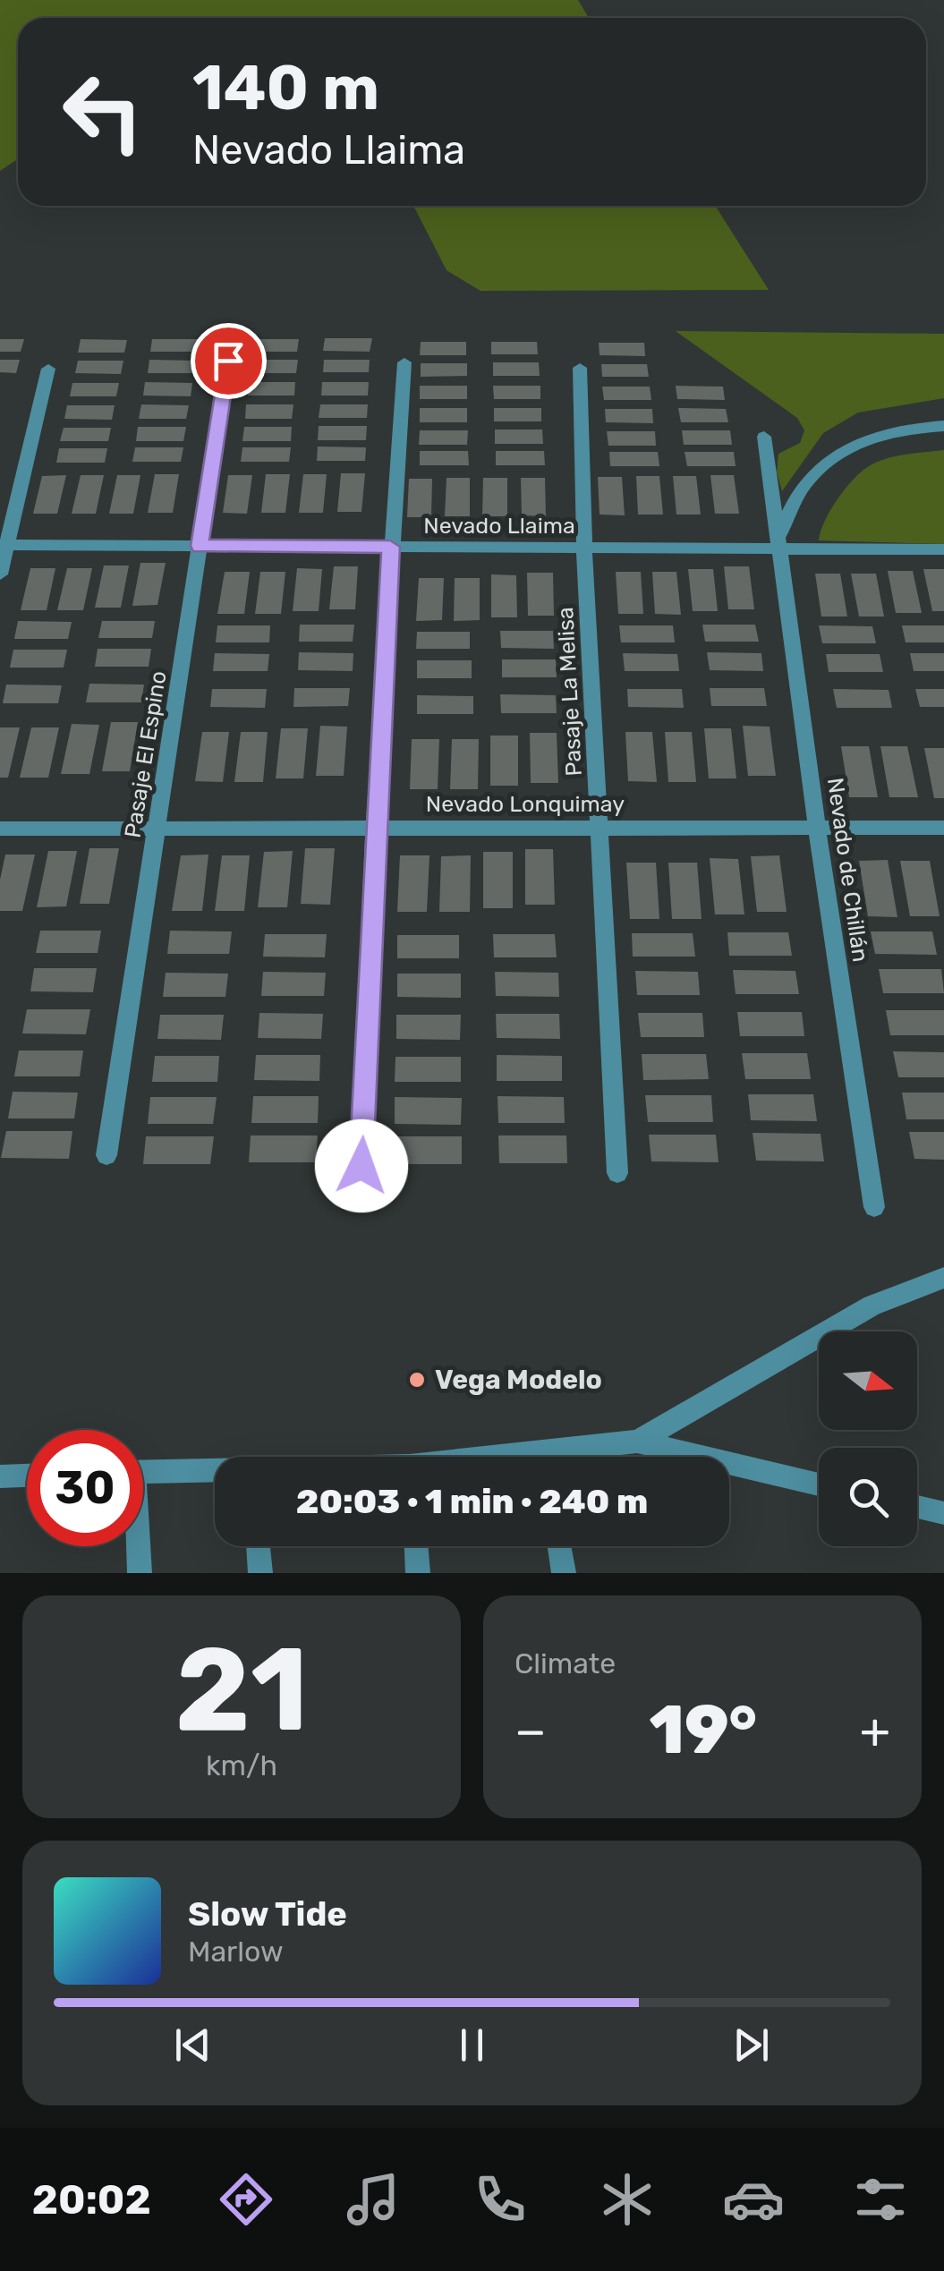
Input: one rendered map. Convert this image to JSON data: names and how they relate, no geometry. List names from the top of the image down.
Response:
{
  "streets": {
    "street": [
      "Nevado Llaima",
      "Pasaje La Melisa",
      "Pasaje El Espino",
      "Nevado Lonquimay",
      "Nevado de Chillán"
    ]
  },
  "crossings": [
    ["Nevado Llaima", "Pasaje La Melisa"],
    ["Nevado Llaima", "Pasaje El Espino"],
    ["Nevado Llaima", "Nevado de Chillán"],
    ["Pasaje La Melisa", "Nevado Lonquimay"],
    ["Pasaje El Espino", "Nevado Lonquimay"],
    ["Nevado Lonquimay", "Nevado de Chillán"]
  ],
  "places": ["Vega Modelo"],
  "north": "right",
  "page": {
    "turn": ["140 m", "Nevado Llaima"],
    "limit": "30",
    "trip": "20:03 · 1 min · 240 m",
    "tile": [
      ["21", "km/h"],
      "Climate"
    ],
    "heat": ["−", "19°", "+"],
    "song": ["Slow Tide", "Marlow"],
    "tabs": "20:02"
  }
}
